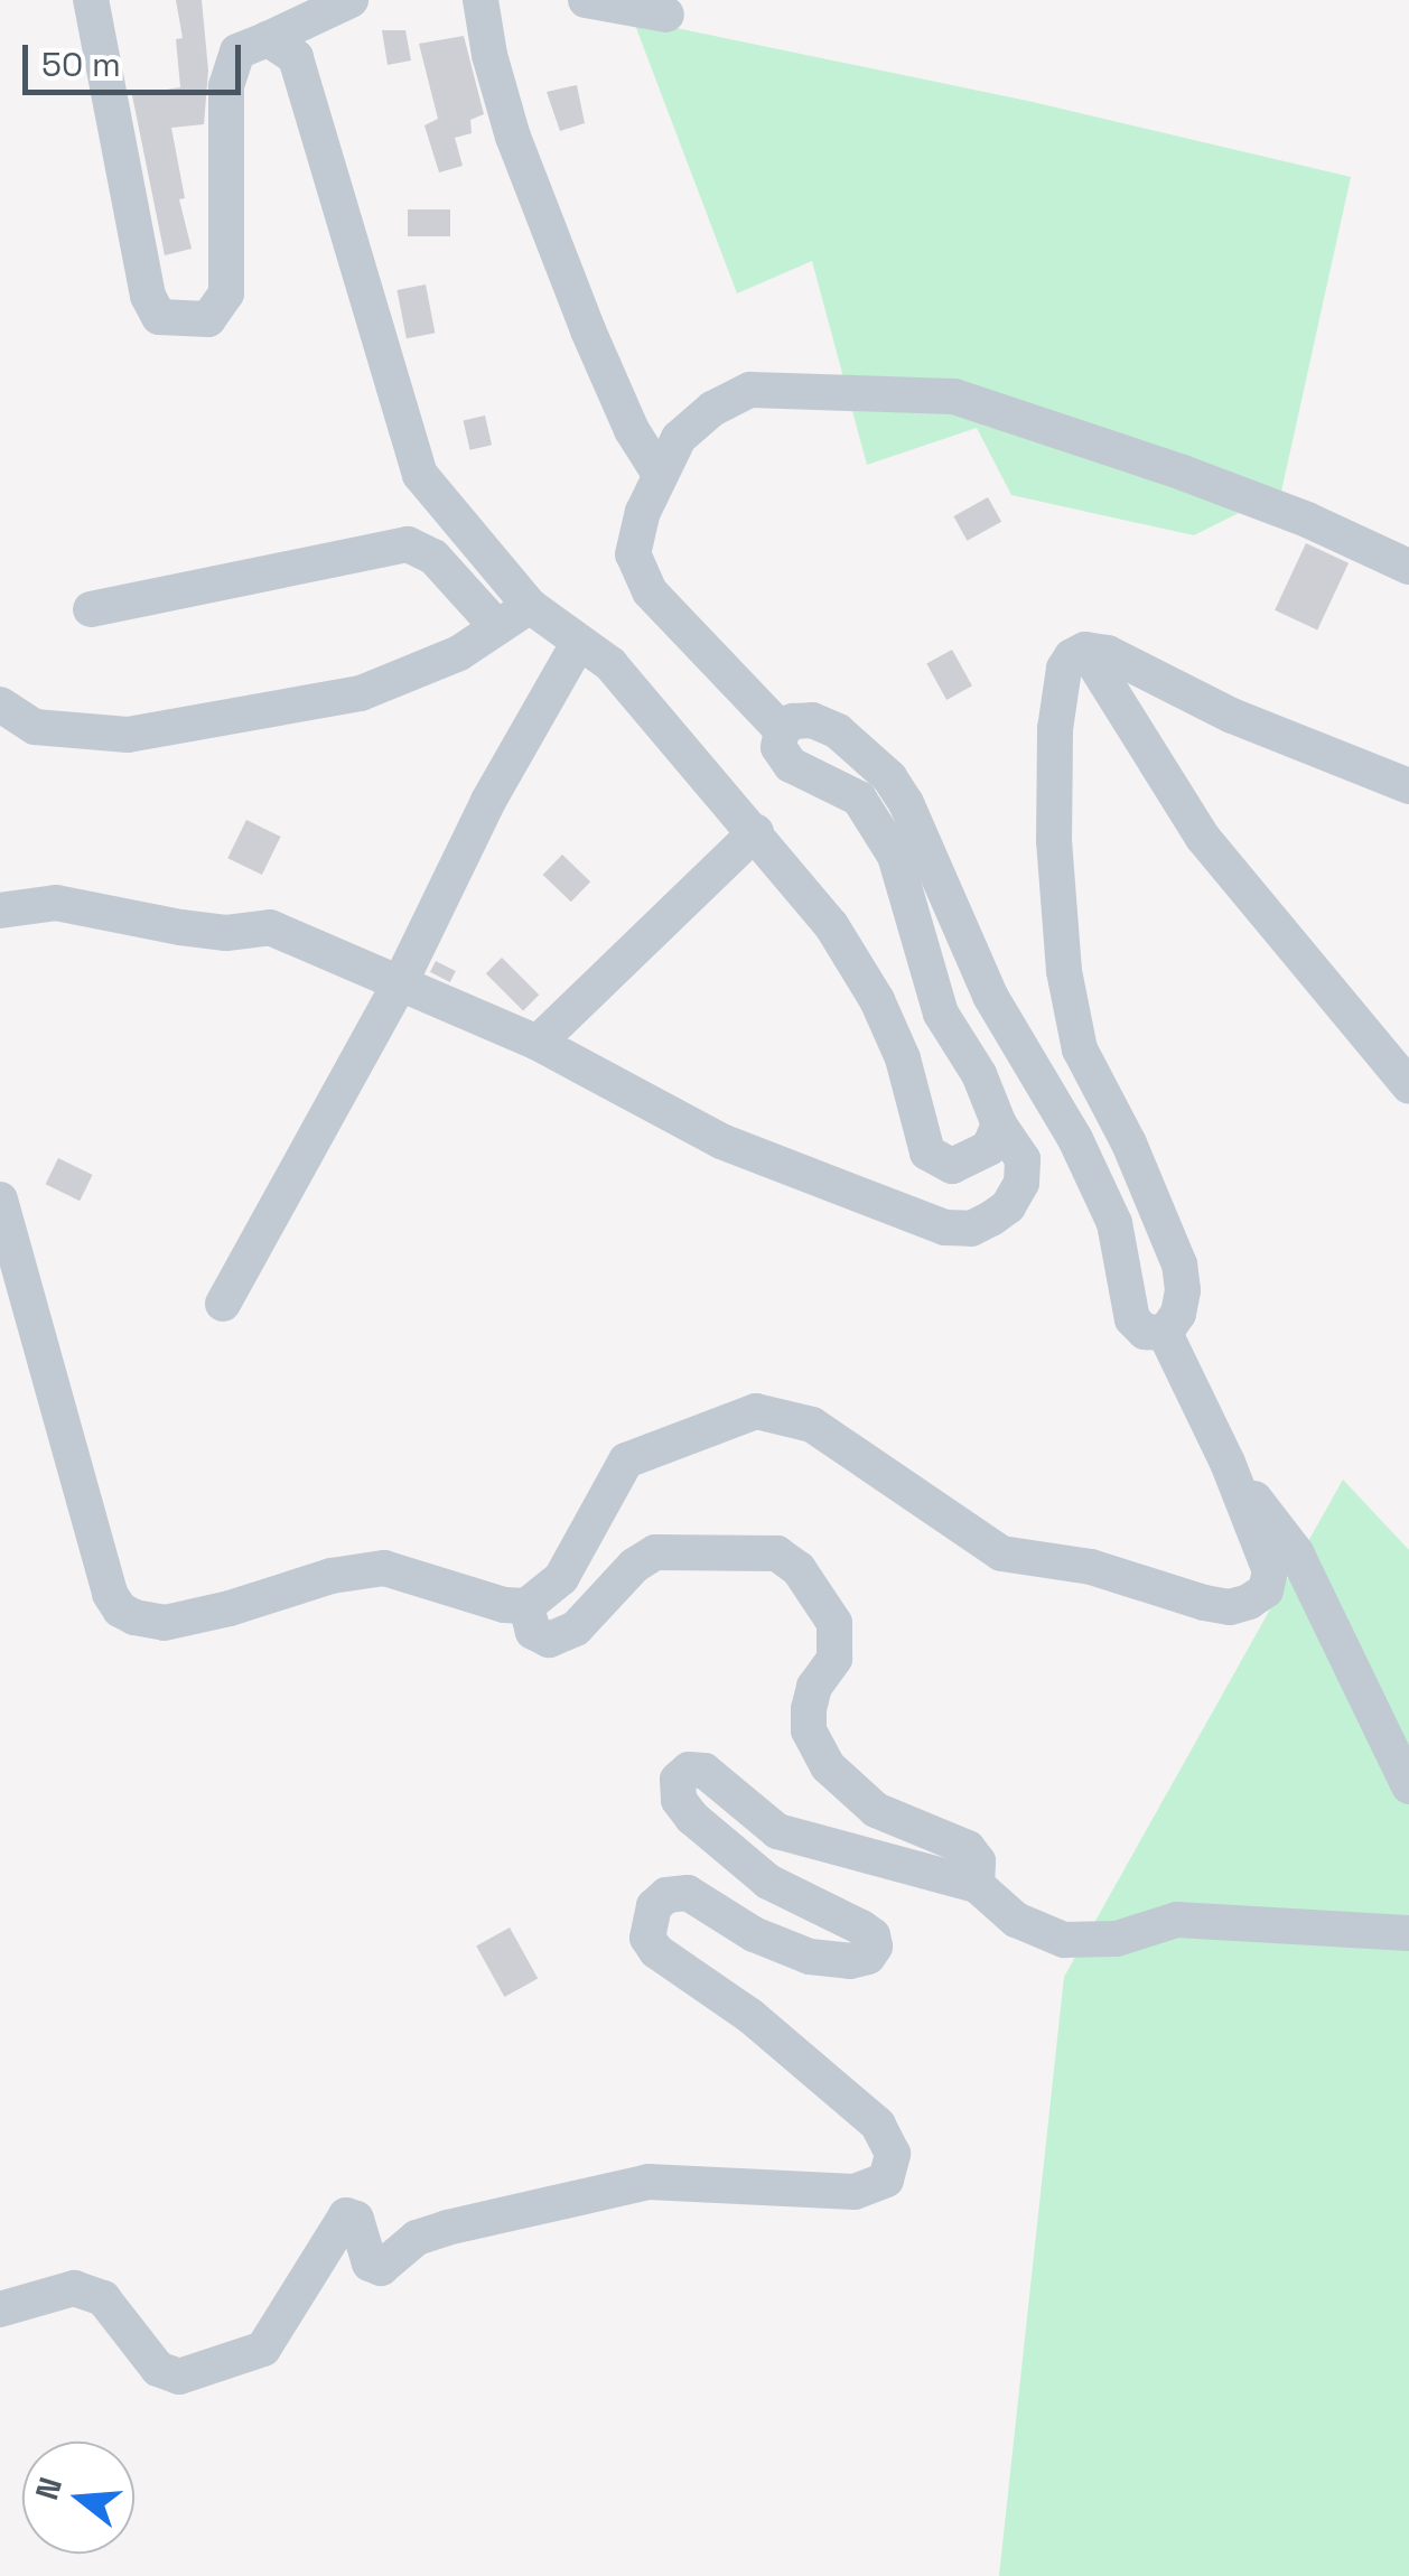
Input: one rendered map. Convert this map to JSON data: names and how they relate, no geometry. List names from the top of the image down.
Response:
{
  "scale_bar": "50 m",
  "north": "left"
}
